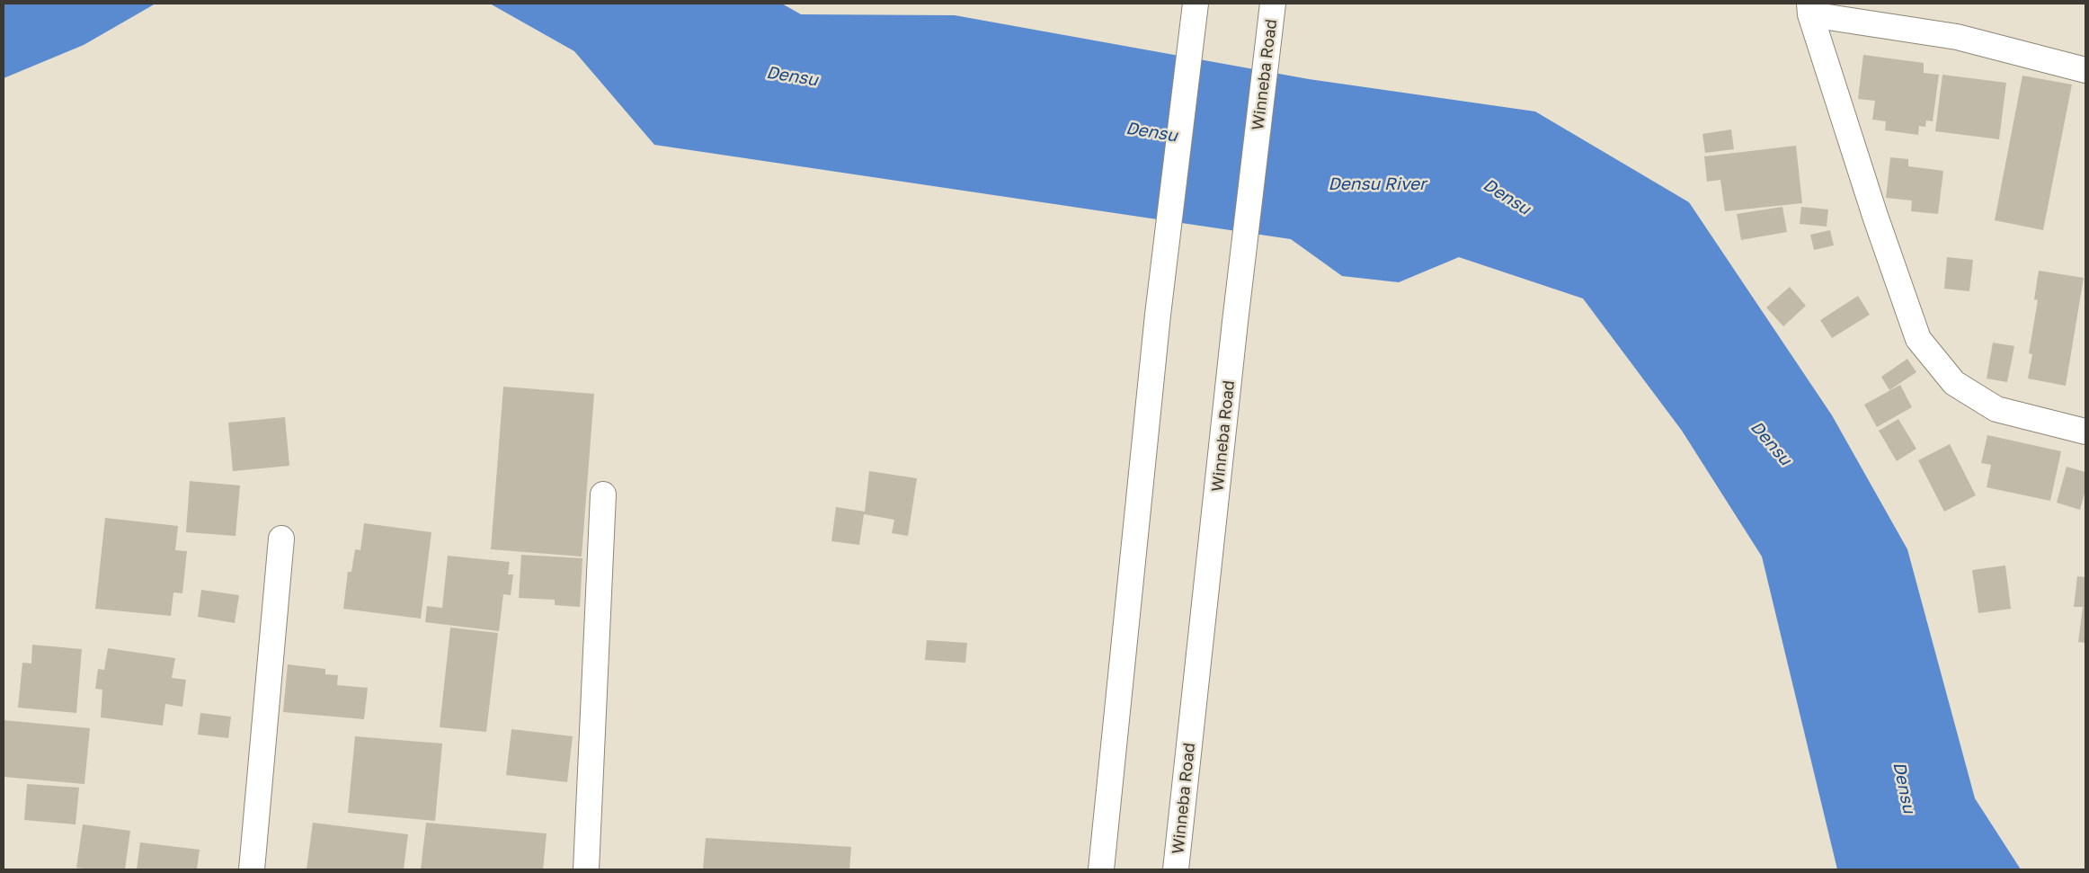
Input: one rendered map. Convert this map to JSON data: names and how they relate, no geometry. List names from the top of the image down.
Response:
{
  "streets": {
    "main road": ["Winneba Road"]
  },
  "water": ["Densu", "Densu River"]
}
